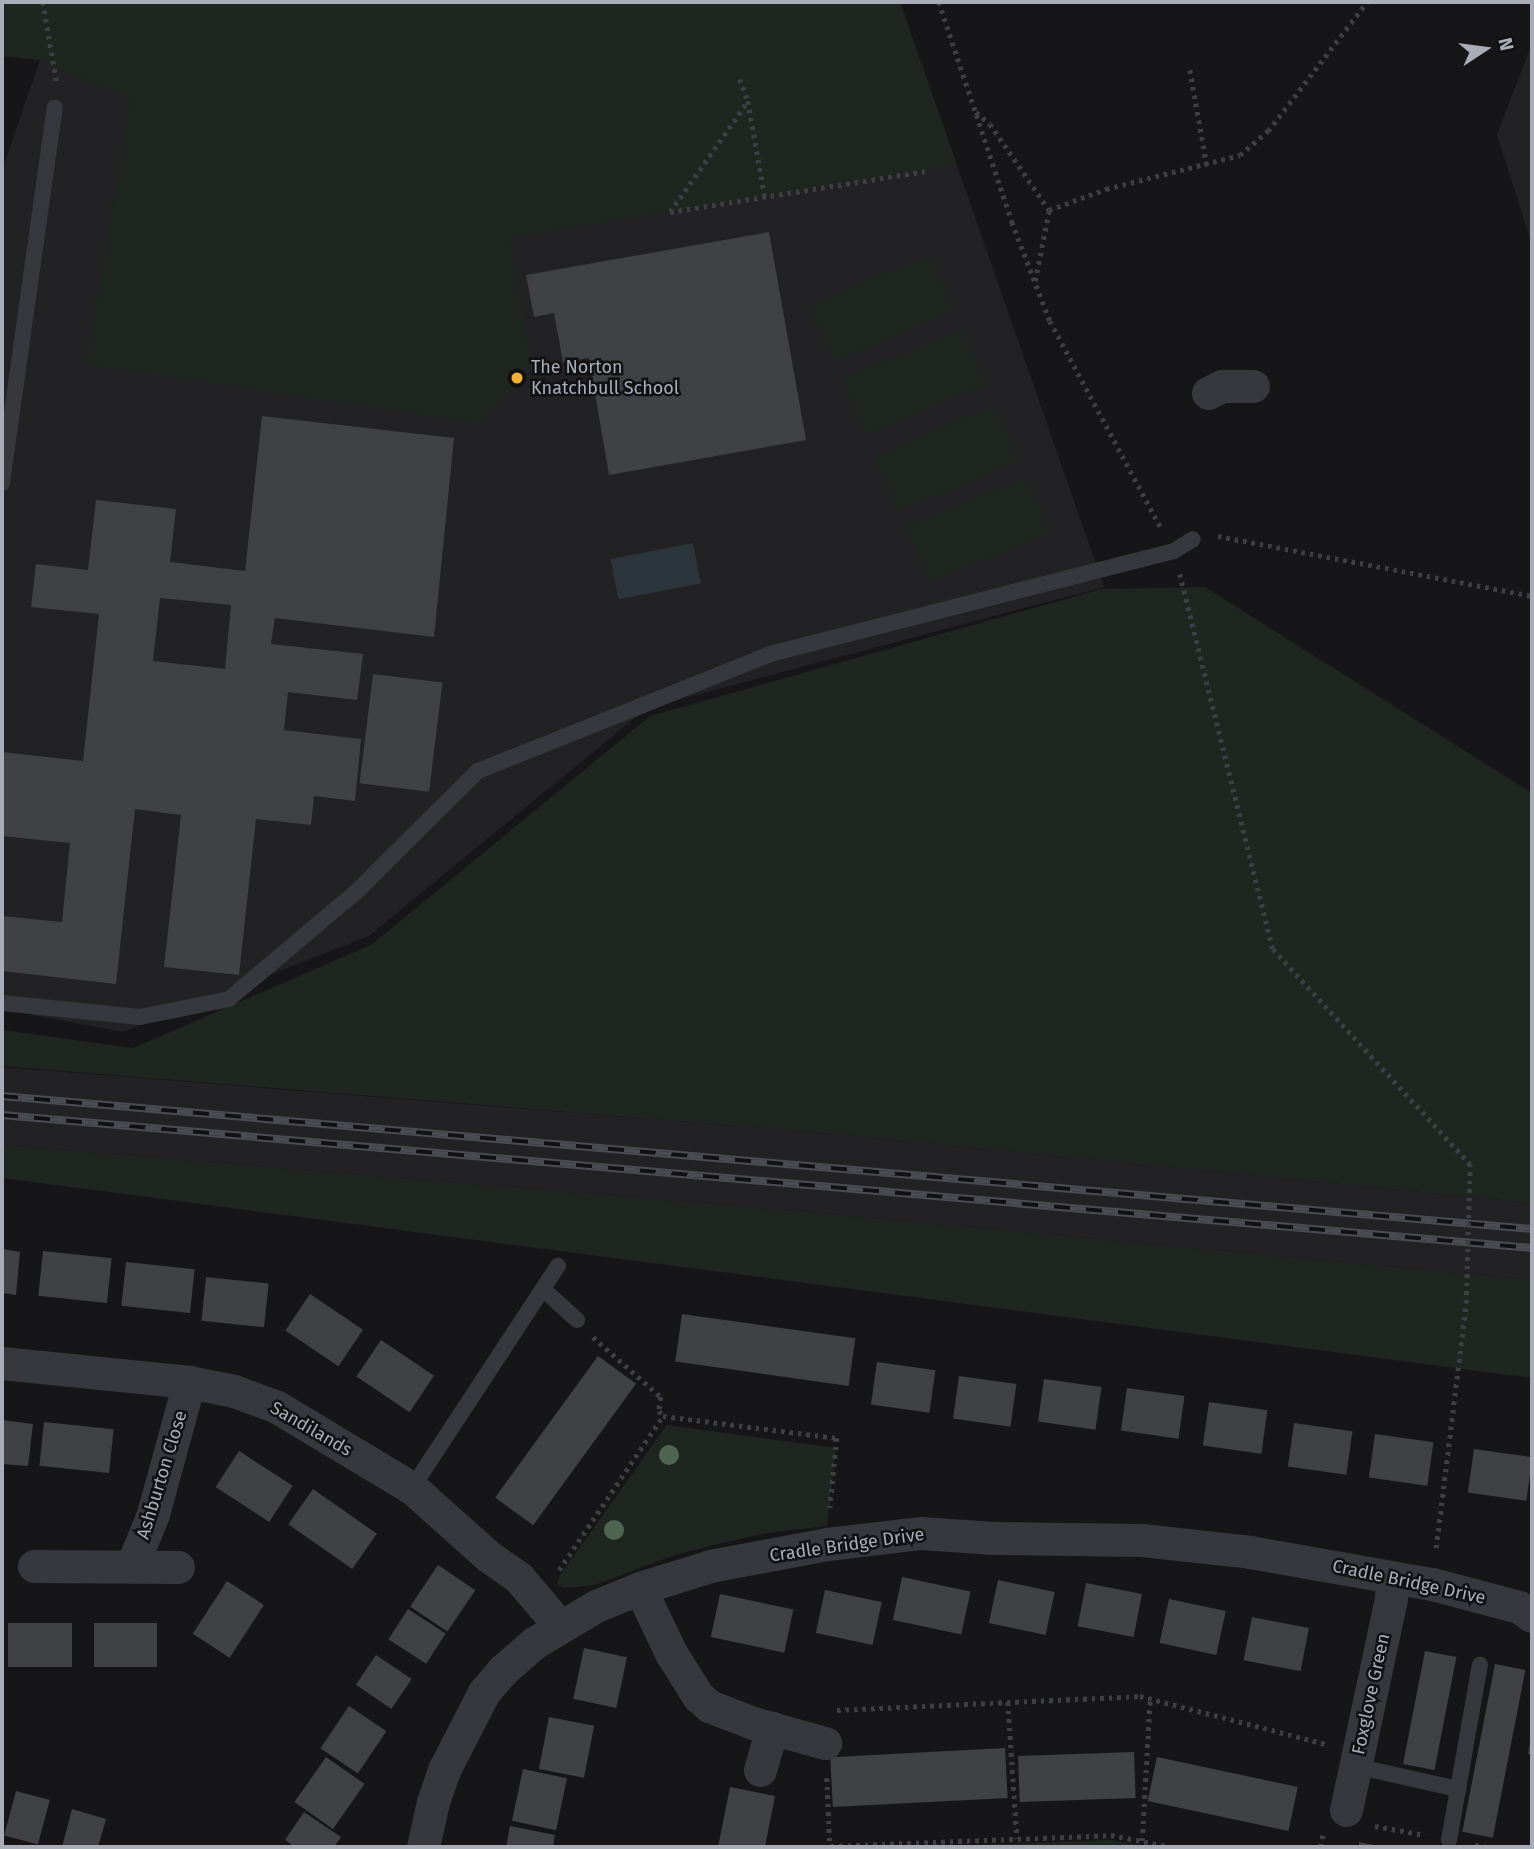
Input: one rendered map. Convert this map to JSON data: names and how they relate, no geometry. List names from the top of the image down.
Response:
{
  "streets": {
    "street": [
      "Sandilands",
      "Ashburton Close",
      "Cradle Bridge Drive",
      "Foxglove Green"
    ]
  },
  "crossings": [
    ["Sandilands", "Ashburton Close"],
    ["Sandilands", "Cradle Bridge Drive"],
    ["Cradle Bridge Drive", "Foxglove Green"]
  ],
  "places": ["The Norton Knatchbull School"],
  "north": "right"
}
